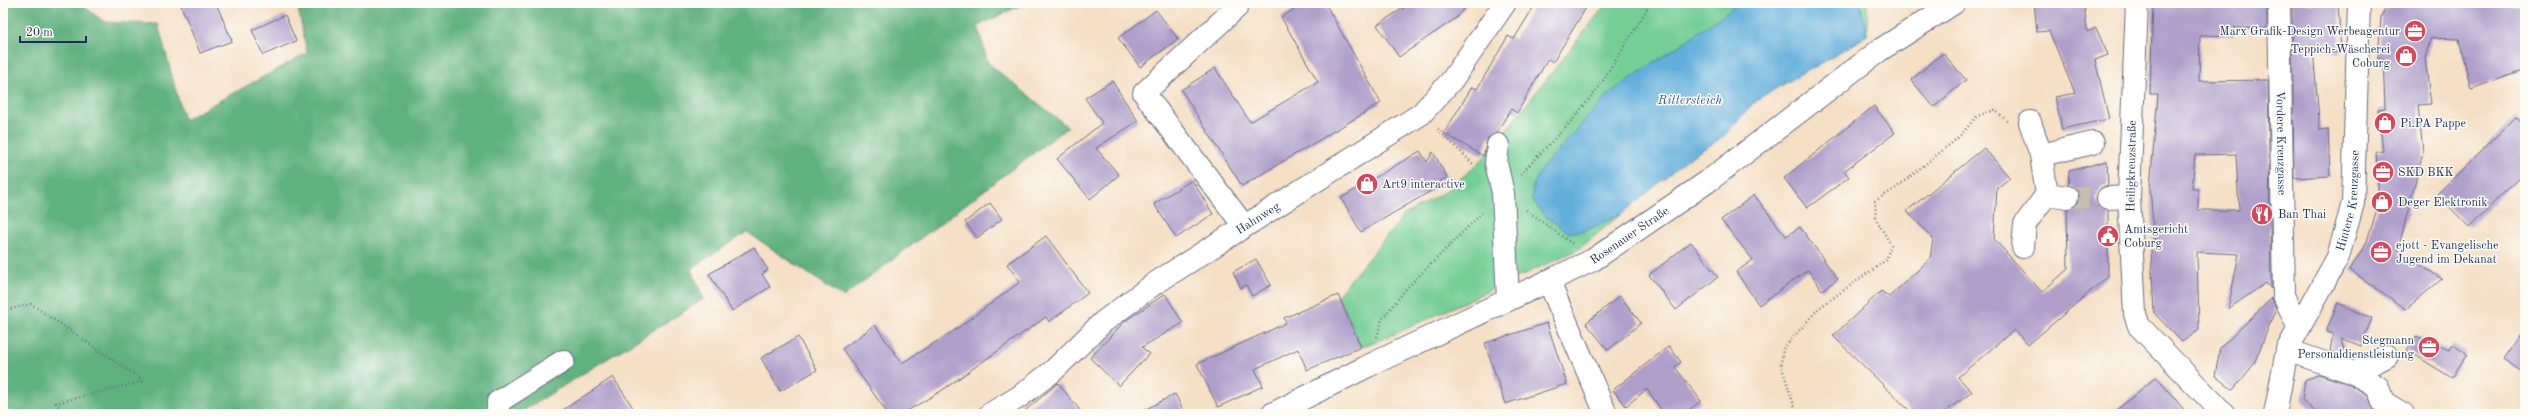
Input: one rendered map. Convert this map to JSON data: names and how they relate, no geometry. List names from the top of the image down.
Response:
{
  "streets": {
    "street": [
      "Vordere Kreuzgasse",
      "Heiligkreuzstraße",
      "Hintere Kreuzgasse",
      "Hahnweg",
      "Rosenauer Straße"
    ]
  },
  "crossings": [
    ["Vordere Kreuzgasse", "Hintere Kreuzgasse"]
  ],
  "water": ["Rittersteich"],
  "places": {
    "office": [
      "Marx Grafik-Design Werbeagentur",
      "SKD BKK",
      "ejott - Evangelische Jugend im Dekanat",
      "Stegmann Personaldienstleistung"
    ],
    "shop": [
      "Teppich-Wäscherei Coburg",
      "Pi.PA Pappe",
      "Art9 interactive",
      "Deger Elektronik"
    ],
    "restaurant": ["Ban Thai"],
    "public building": ["Amtsgericht Coburg"]
  },
  "scale_bar": "20 m"
}
